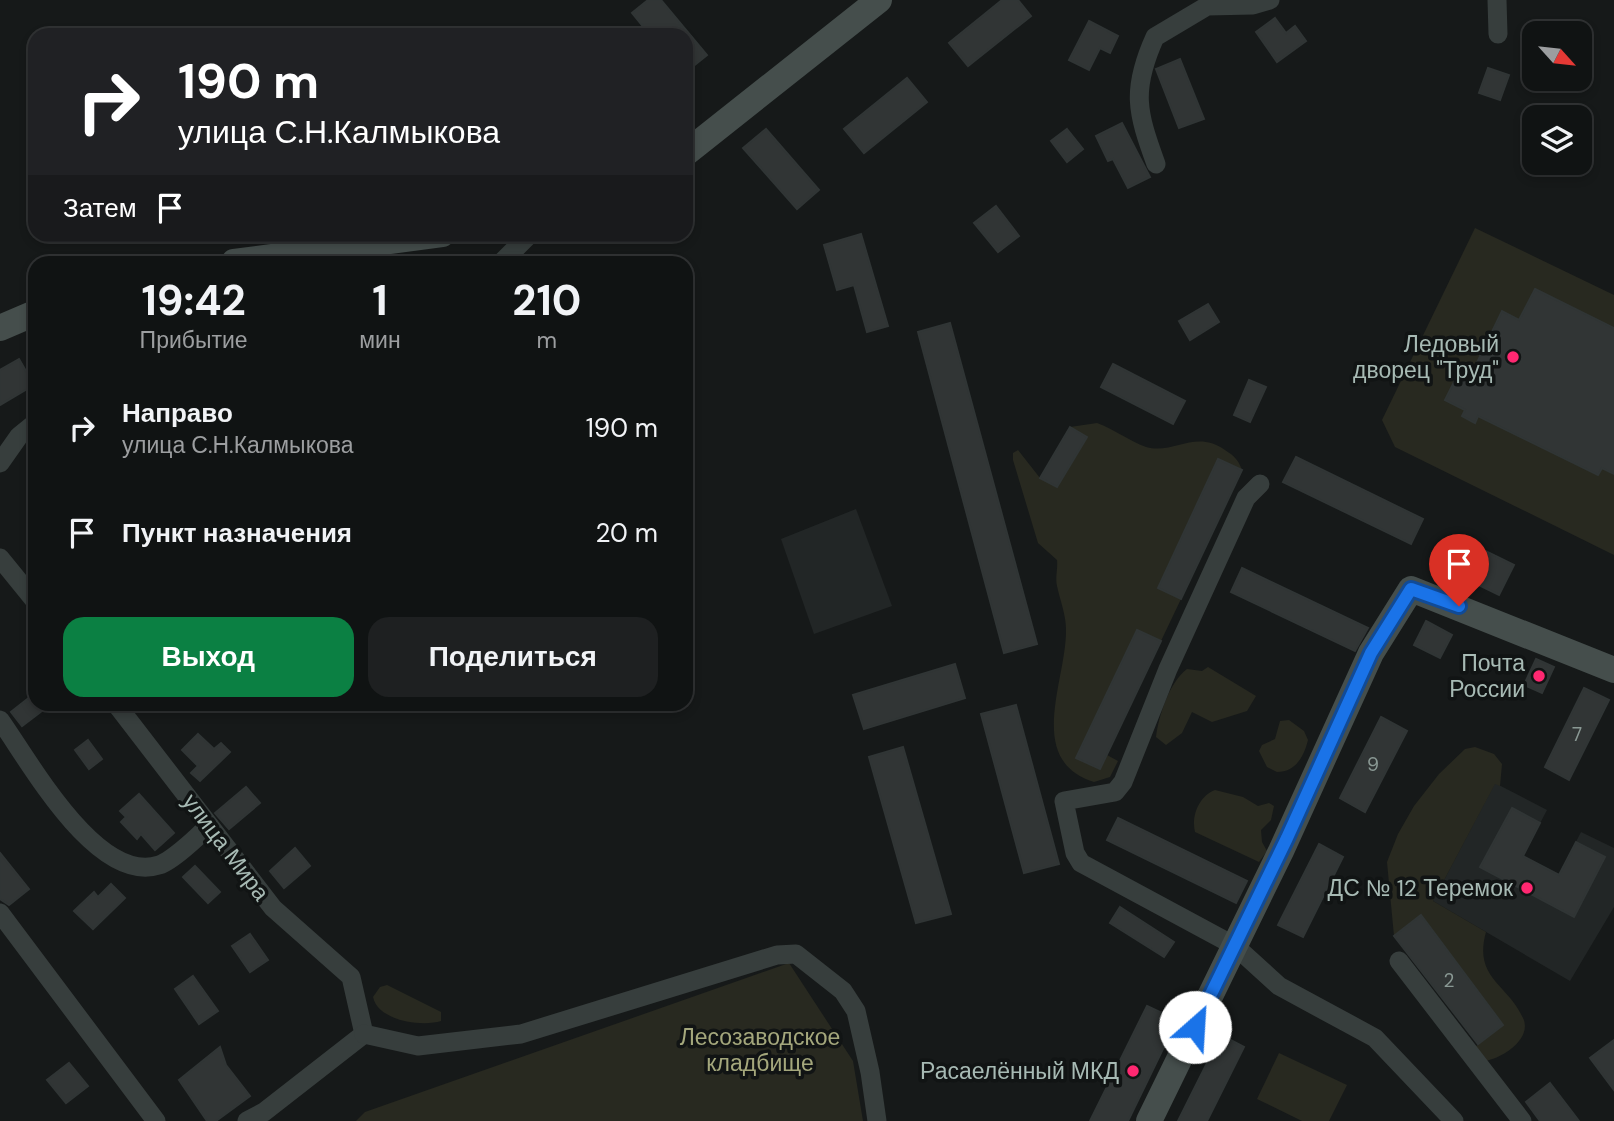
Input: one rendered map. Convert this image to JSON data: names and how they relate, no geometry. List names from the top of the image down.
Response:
{
  "streets": {
    "street": ["улица Мира"]
  },
  "parks": ["Лесозаводское кладбище"],
  "places": [
    "Ледовый дворец \"Труд\"",
    "Почта России",
    "ДС № 12 Теремок",
    "Расаелённый МКД"
  ],
  "house_numbers": ["7", "9", "2"],
  "north": "bottom right",
  "page": {
    "turn": ["190 m", "улица С.Н.Калмыкова"],
    "then": "Затем",
    "eta": [
      "19:42",
      "Прибытие",
      "1",
      "мин",
      "210",
      "m"
    ],
    "list": [
      {
        "name": "Направо",
        "note": "улица С.Н.Калмыкова",
        "value": "190 m"
      },
      {
        "name": "Пункт назначения",
        "value": "20 m"
      }
    ],
    "buttons": ["Выход", "Поделиться"]
  }
}
